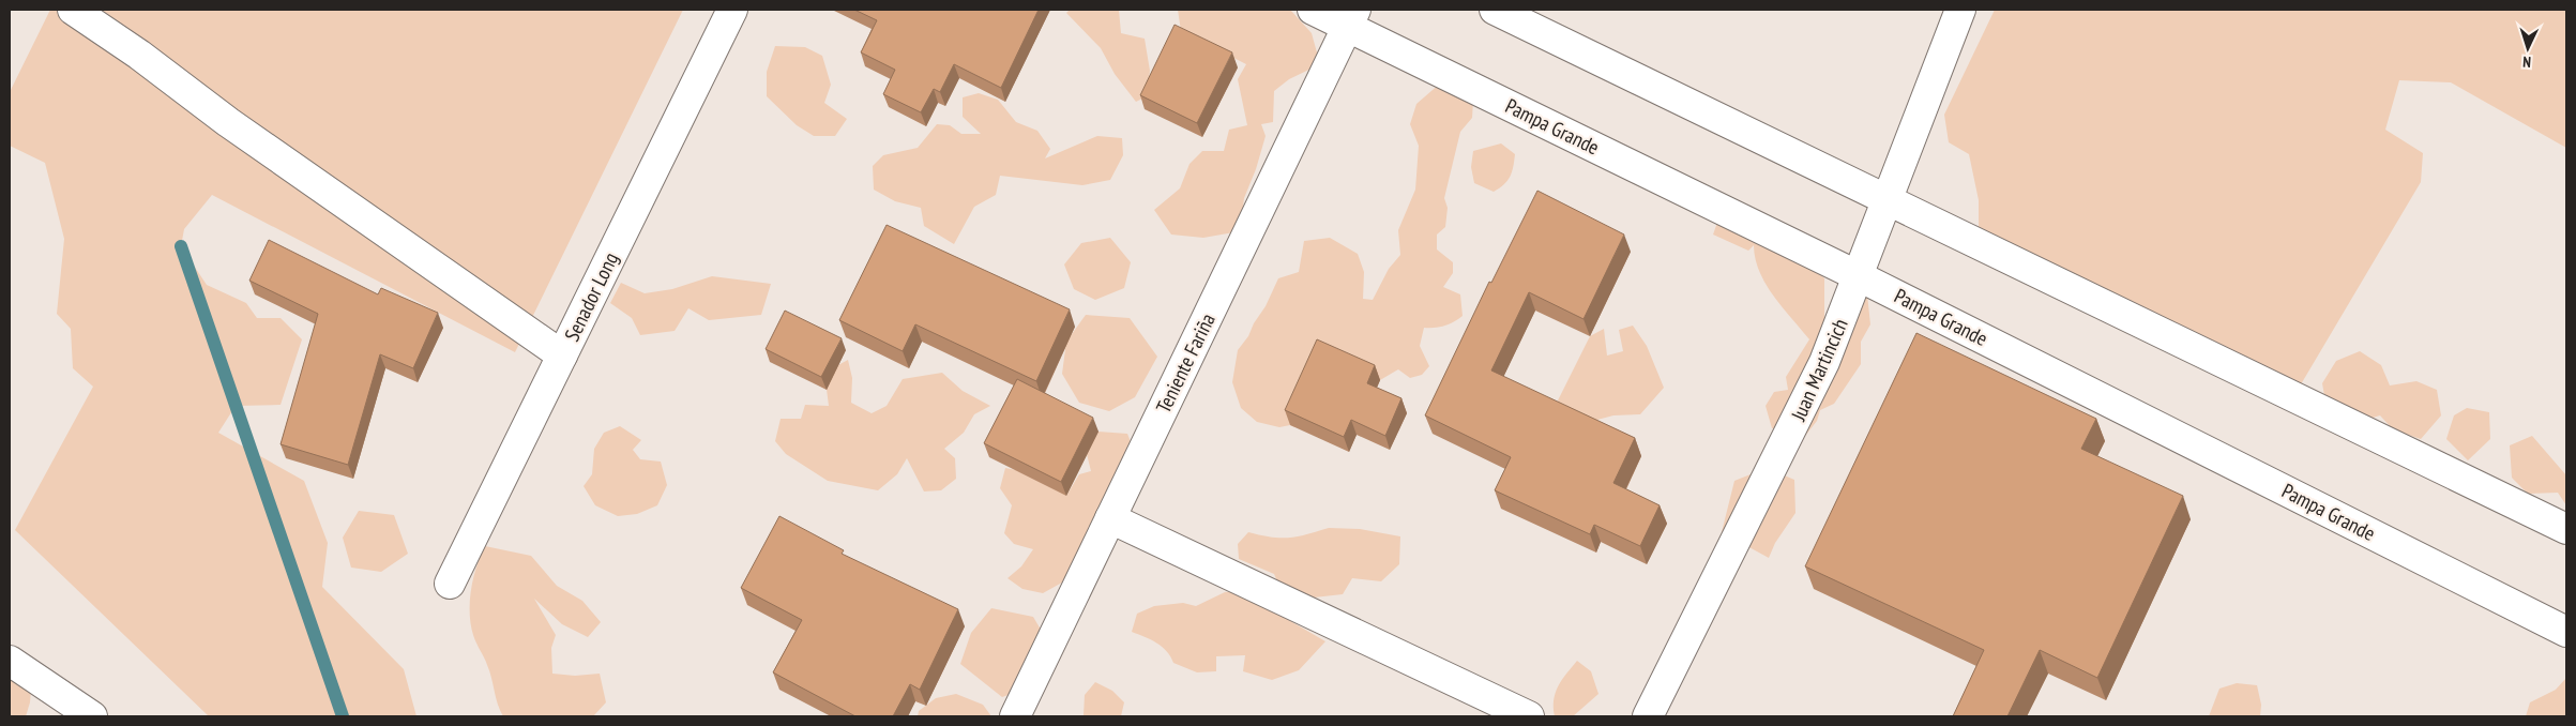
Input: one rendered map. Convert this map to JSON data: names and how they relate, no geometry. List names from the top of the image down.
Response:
{
  "streets": {
    "street": [
      "Pampa Grande",
      "Senador Long",
      "Teniente Fariña",
      "Juan Martincich"
    ]
  },
  "crossings": [
    ["Pampa Grande", "Teniente Fariña"],
    ["Pampa Grande", "Juan Martincich"]
  ],
  "north": "bottom"
}
